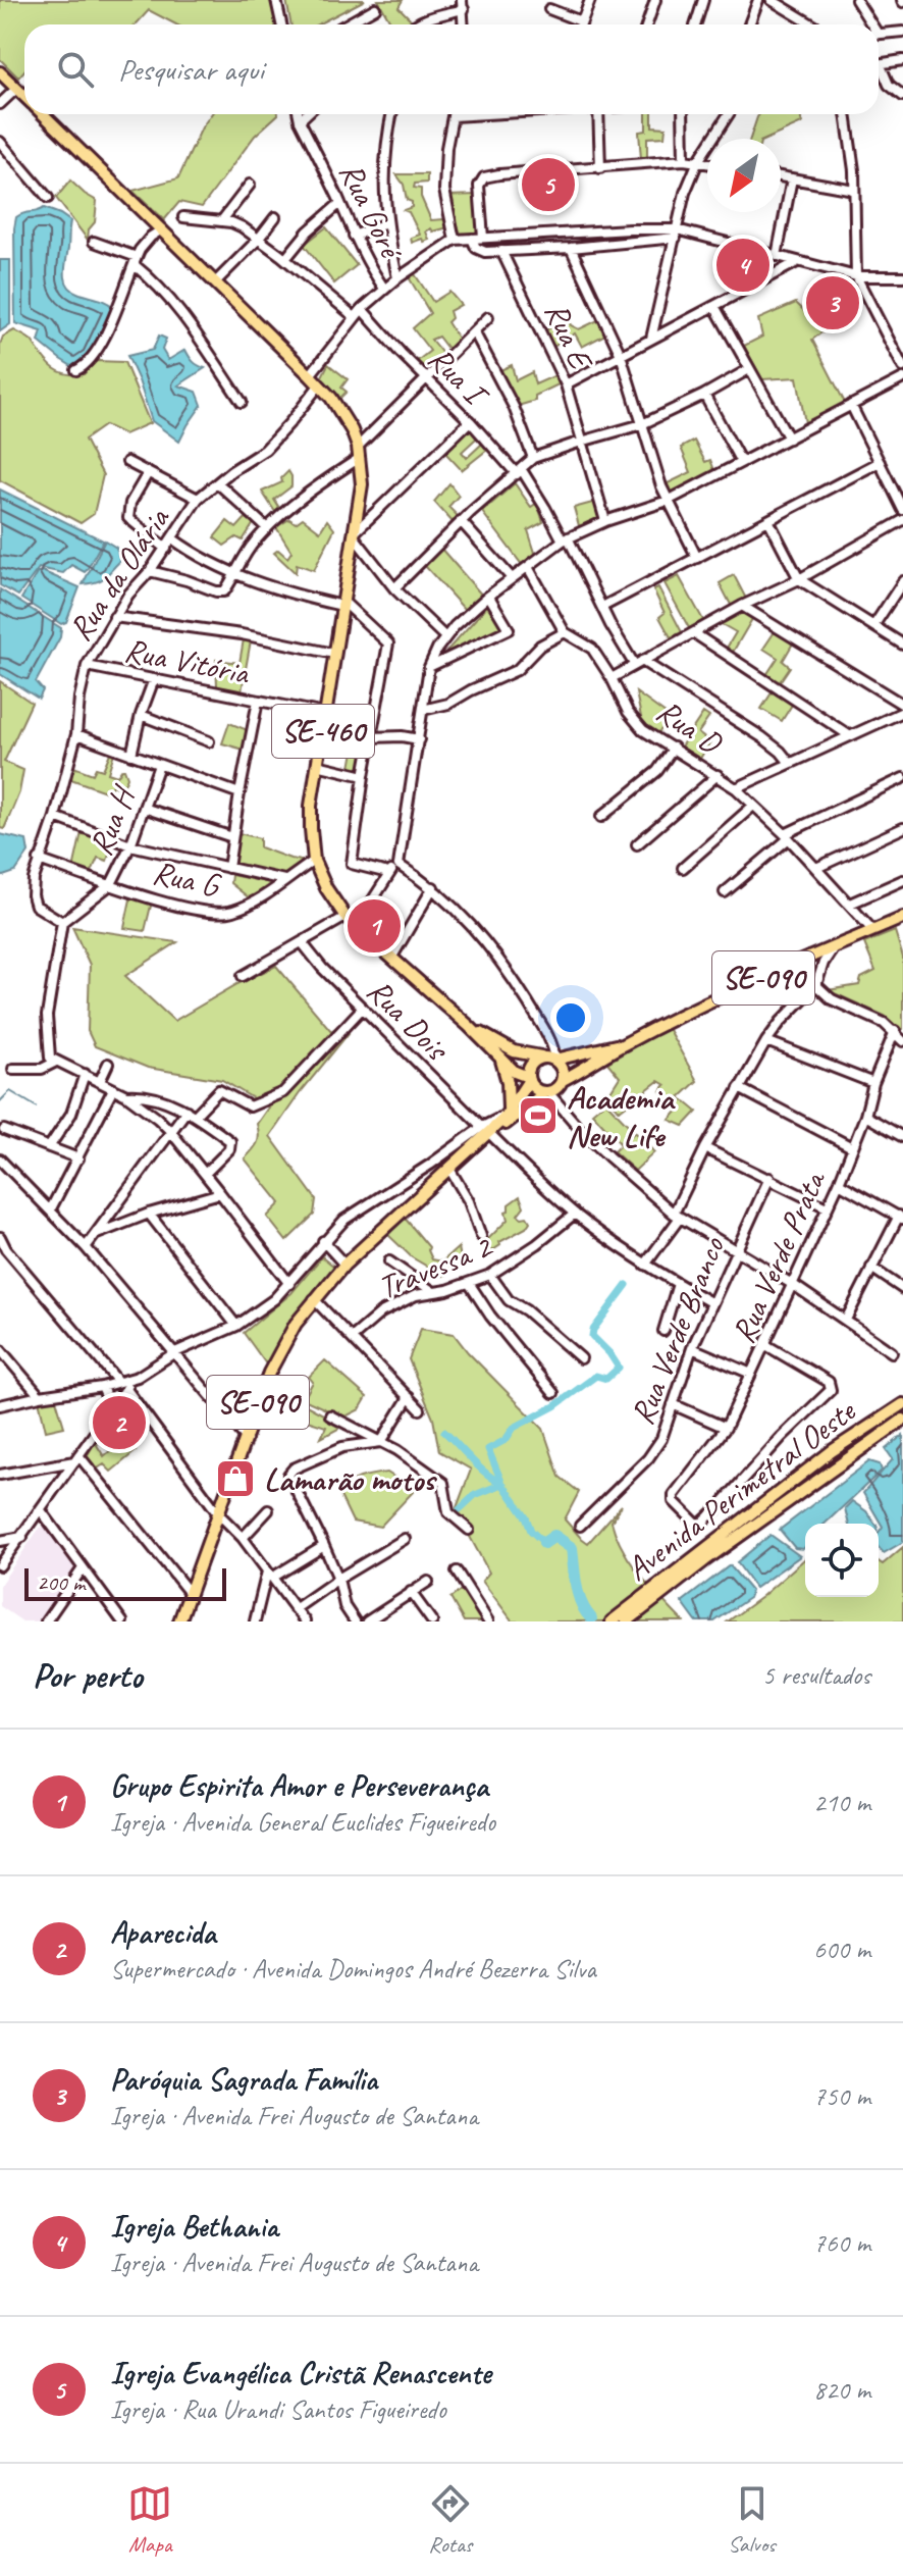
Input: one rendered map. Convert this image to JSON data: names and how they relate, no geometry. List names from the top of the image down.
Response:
{
  "streets": {
    "main road": ["SE-460", "SE-090", "Avenida Perimetral Oeste"],
    "street": [
      "Rua Goré",
      "Rua E",
      "Rua I",
      "Rua da Olária",
      "Rua Vitória",
      "Rua D",
      "Rua H",
      "Rua G",
      "Rua Dois",
      "Rua Verde Prata",
      "Travessa 2",
      "Rua Verde Branco"
    ]
  },
  "crossings": [
    ["Rua da Olária", "Rua Vitória"],
    ["Rua da Olária", "SE-460"],
    ["Rua da Olária", "Rua H"],
    ["Rua da Olária", "Rua G"],
    ["Rua Vitória", "SE-460"],
    ["Rua D", "SE-090"],
    ["SE-460", "Rua G"],
    ["SE-460", "SE-090"],
    ["Rua H", "Rua G"],
    ["SE-090", "Rua Dois"],
    ["Rua Dois", "Travessa 2"],
    ["Rua Dois", "Rua Verde Branco"]
  ],
  "places": {
    "sports": ["Academia New Life"],
    "shop": ["Lamarão motos"]
  },
  "scale_bar": "200 m",
  "north": "bottom left",
  "page": {
    "search": "Pesquisar aqui",
    "pins": [
      "5",
      "4",
      "3",
      "1",
      "2"
    ],
    "scale": "200 m",
    "heading": ["Por perto", "5 resultados"],
    "list": [
      {
        "mark": "1",
        "name": "Grupo Espirita Amor e Perseverança",
        "note": "Igreja · Avenida General Euclides Figueiredo",
        "value": "210 m"
      },
      {
        "mark": "2",
        "name": "Aparecida",
        "note": "Supermercado · Avenida Domingos André Bezerra Silva",
        "value": "600 m"
      },
      {
        "mark": "3",
        "name": "Paróquia Sagrada Família",
        "note": "Igreja · Avenida Frei Augusto de Santana",
        "value": "750 m"
      },
      {
        "mark": "4",
        "name": "Igreja Bethania",
        "note": "Igreja · Avenida Frei Augusto de Santana",
        "value": "760 m"
      },
      {
        "mark": "5",
        "name": "Igreja Evangélica Cristã Renascente",
        "note": "Igreja · Rua Urandi Santos Figueiredo",
        "value": "820 m"
      }
    ],
    "nav": ["Mapa", "Rotas", "Salvos"]
  }
}
